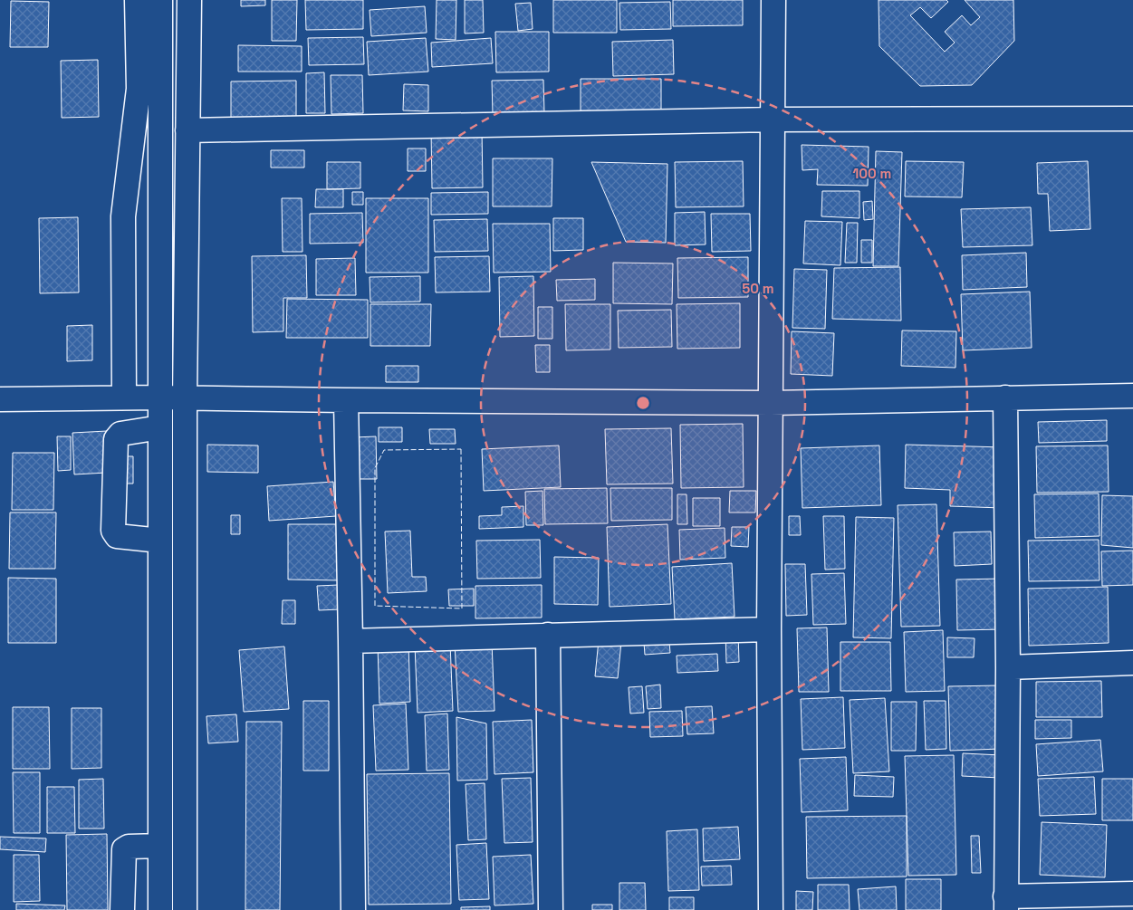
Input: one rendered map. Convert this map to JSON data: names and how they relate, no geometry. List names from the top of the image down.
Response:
{
  "rings": ["100 m", "50 m"]
}
